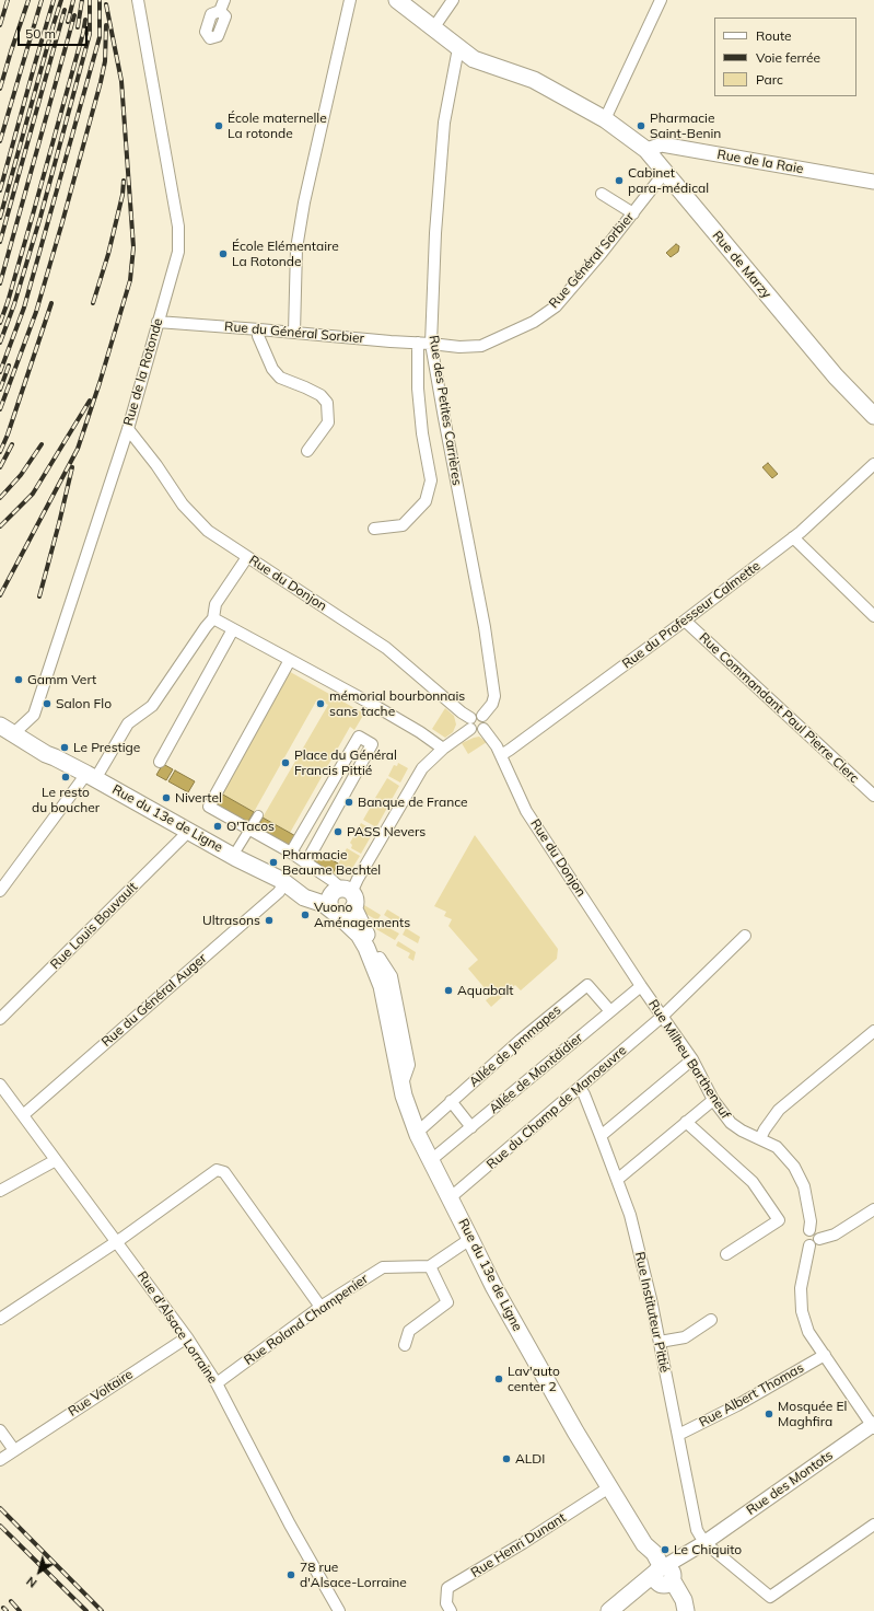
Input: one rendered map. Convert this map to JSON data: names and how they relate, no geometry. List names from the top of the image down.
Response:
{
  "streets": {
    "main road": ["Rue de Marzy", "Rue du 13e de Ligne"],
    "street": [
      "Rue de la Raie",
      "Rue Général Sorbier",
      "Rue du Général Sorbier",
      "Rue de la Rotonde",
      "Rue des Petites Carrières",
      "Rue du Donjon",
      "Rue du Professeur Calmette",
      "Rue Commandant Paul Pierre Clerc",
      "Rue Louis Bouvault",
      "Rue du Général Auger",
      "Allée de Jemmapes",
      "Rue Milheu Bartheneuf",
      "Allée de Montdidier",
      "Rue du Champ de Manoeuvre",
      "Rue Instituteur Pittié",
      "Rue Roland Champenier",
      "Rue d'Alsace Lorraine",
      "Rue Voltaire",
      "Rue Albert Thomas",
      "Rue des Montots",
      "Rue Henri Dunant"
    ]
  },
  "crossings": [
    ["Rue de la Raie", "Rue de Marzy"],
    ["Rue Général Sorbier", "Rue de Marzy"],
    ["Rue Général Sorbier", "Rue du Général Sorbier"],
    ["Rue Général Sorbier", "Rue des Petites Carrières"],
    ["Rue de Marzy", "Rue des Petites Carrières"],
    ["Rue du Général Sorbier", "Rue de la Rotonde"],
    ["Rue du Général Sorbier", "Rue des Petites Carrières"],
    ["Rue de la Rotonde", "Rue du Donjon"],
    ["Rue de la Rotonde", "Rue du 13e de Ligne"],
    ["Rue des Petites Carrières", "Rue du Donjon"],
    ["Rue du Donjon", "Rue du Professeur Calmette"],
    ["Rue du Donjon", "Rue Milheu Bartheneuf"],
    ["Rue du Donjon", "Allée de Montdidier"],
    ["Rue du Professeur Calmette", "Rue Commandant Paul Pierre Clerc"],
    ["Rue du 13e de Ligne", "Rue Louis Bouvault"],
    ["Rue du 13e de Ligne", "Rue du Général Auger"],
    ["Rue du 13e de Ligne", "Allée de Jemmapes"],
    ["Rue du 13e de Ligne", "Allée de Montdidier"],
    ["Rue du 13e de Ligne", "Rue du Champ de Manoeuvre"],
    ["Rue du 13e de Ligne", "Rue des Montots"],
    ["Rue du 13e de Ligne", "Rue Henri Dunant"],
    ["Rue du Général Auger", "Rue d'Alsace Lorraine"],
    ["Allée de Jemmapes", "Allée de Montdidier"],
    ["Rue Milheu Bartheneuf", "Allée de Montdidier"],
    ["Rue Milheu Bartheneuf", "Rue du Champ de Manoeuvre"],
    ["Rue du Champ de Manoeuvre", "Rue Instituteur Pittié"],
    ["Rue Instituteur Pittié", "Rue Albert Thomas"],
    ["Rue Instituteur Pittié", "Rue des Montots"],
    ["Rue Roland Champenier", "Rue d'Alsace Lorraine"],
    ["Rue d'Alsace Lorraine", "Rue Voltaire"]
  ],
  "places": [
    "École maternelle La rotonde",
    "Pharmacie Saint-Benin",
    "Cabinet para-médical",
    "École Elémentaire La Rotonde",
    "Gamm Vert",
    "Salon Flo",
    "mémorial bourbonnais sans tache",
    "Le Prestige",
    "Place du Général Francis Pittié",
    "Le resto du boucher",
    "Nivertel",
    "Banque de France",
    "O'Tacos",
    "PASS Nevers",
    "Pharmacie Beaume Bechtel",
    "Vuono Aménagements",
    "Ultrasons",
    "Aquabalt",
    "Lav'auto center 2",
    "Mosquée El Maghfira",
    "ALDI",
    "Le Chiquito",
    "78 rue d'Alsace-Lorraine"
  ],
  "legend": ["Route", "Voie ferrée", "Parc"],
  "scale_bar": "50 m",
  "north": "bottom left"
}
